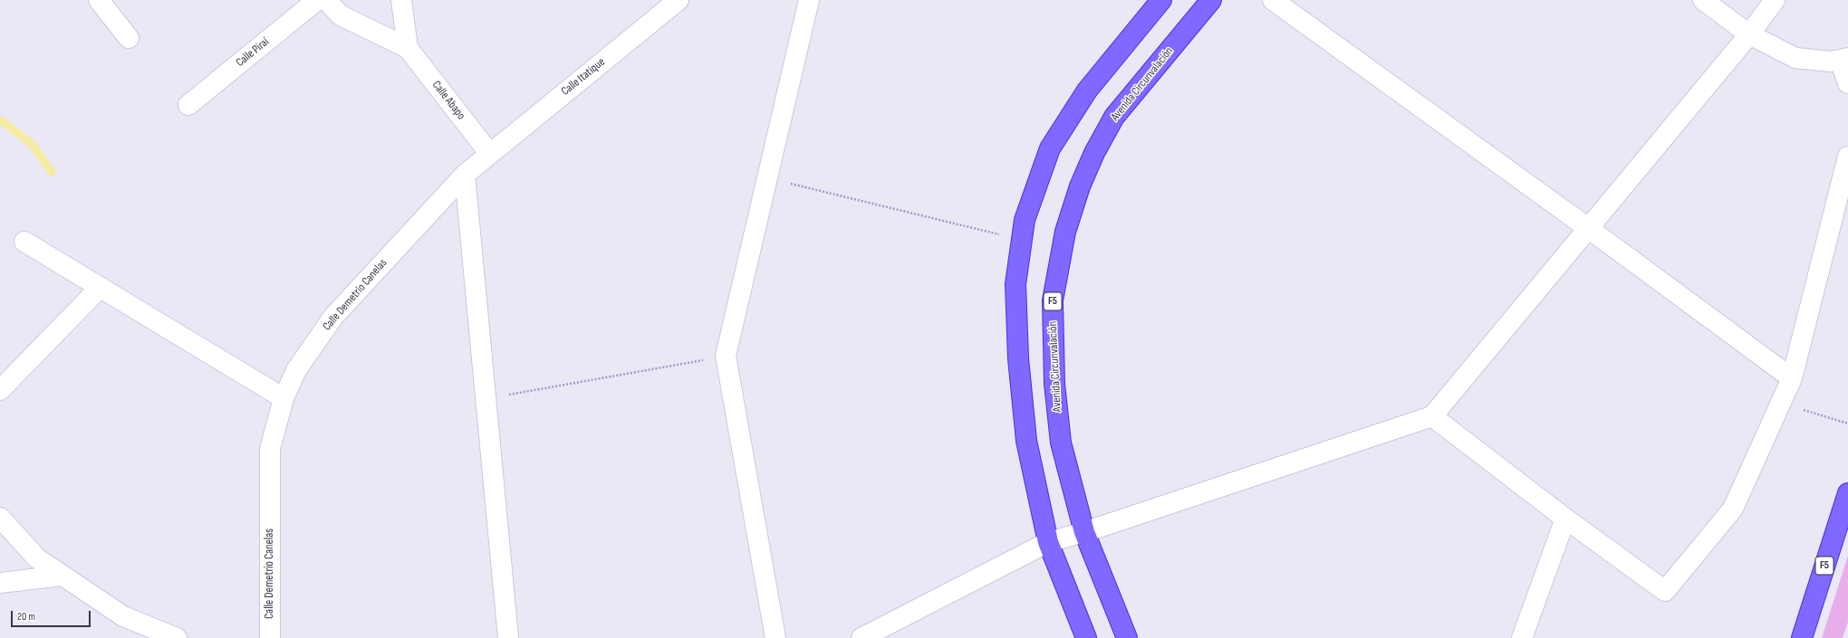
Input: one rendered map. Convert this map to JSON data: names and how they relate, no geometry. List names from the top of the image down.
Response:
{
  "streets": {
    "highway": ["Avenida Circunvalación", "F5"],
    "street": [
      "Calle Piraí",
      "Calle Itatique",
      "Calle Abapo",
      "Calle Demetrio Canelas"
    ]
  },
  "crossings": [
    ["Calle Itatique", "Calle Abapo"],
    ["Calle Itatique", "Calle Demetrio Canelas"],
    ["Calle Abapo", "Calle Demetrio Canelas"]
  ],
  "scale_bar": "20 m"
}
